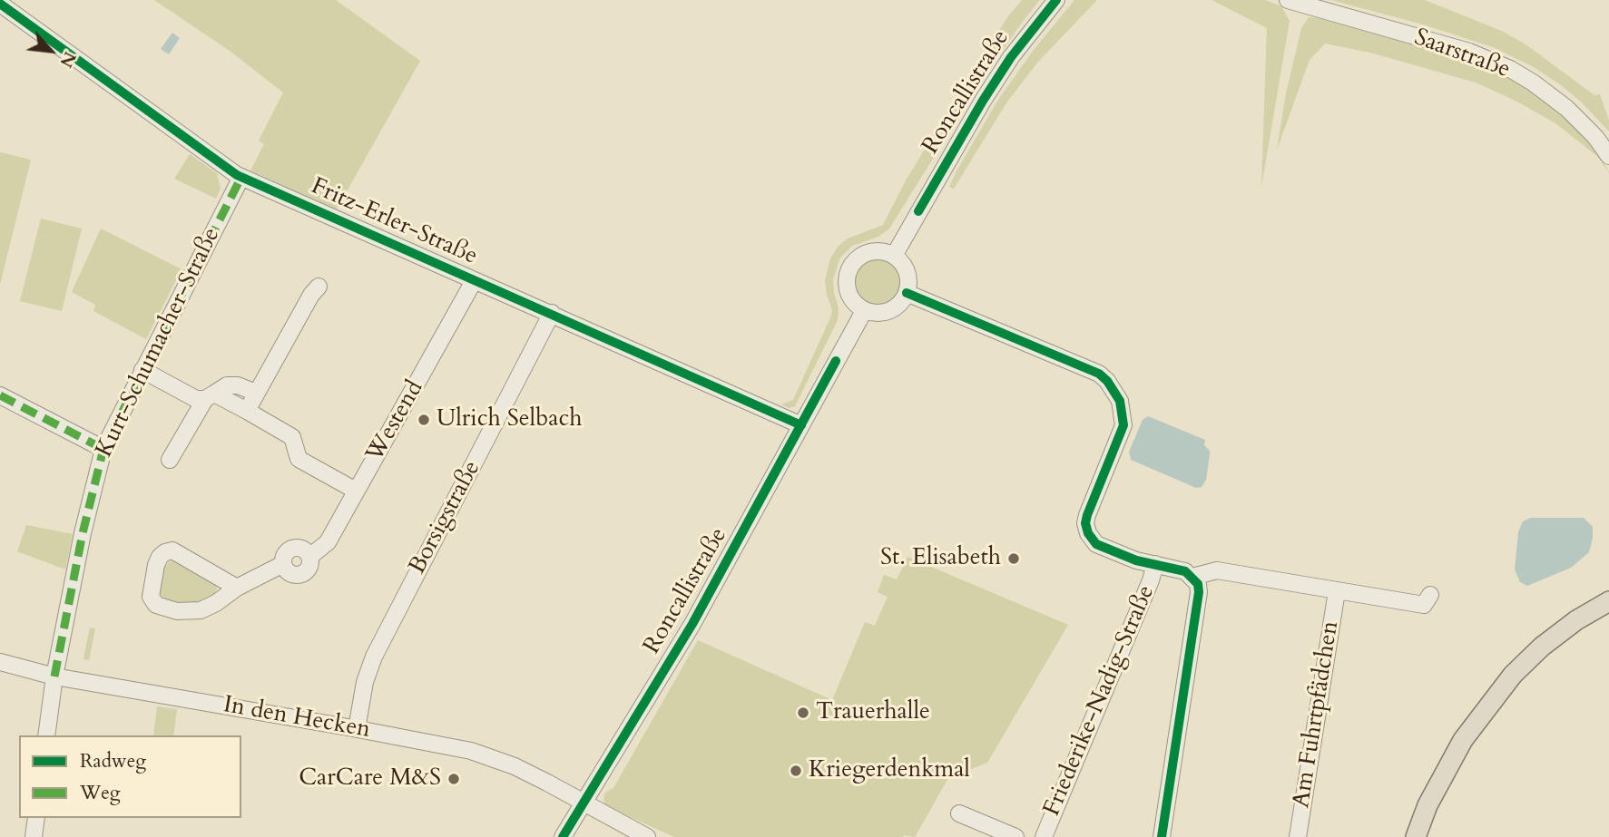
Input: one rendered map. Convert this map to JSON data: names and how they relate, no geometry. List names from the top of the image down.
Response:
{
  "streets": {
    "street": [
      "Saarstraße",
      "Roncallistraße",
      "Fritz-Erler-Straße",
      "Kurt-Schumacher-Straße",
      "Westend",
      "Borsigstraße",
      "Friederike-Nadig-Straße",
      "Am Fuhrtpfädchen",
      "In den Hecken"
    ]
  },
  "crossings": [
    ["Roncallistraße", "Fritz-Erler-Straße"],
    ["Roncallistraße", "In den Hecken"],
    ["Fritz-Erler-Straße", "Kurt-Schumacher-Straße"],
    ["Fritz-Erler-Straße", "Westend"],
    ["Fritz-Erler-Straße", "Borsigstraße"],
    ["Kurt-Schumacher-Straße", "In den Hecken"],
    ["Borsigstraße", "In den Hecken"]
  ],
  "places": [
    "Ulrich Selbach",
    "St. Elisabeth",
    "Trauerhalle",
    "Kriegerdenkmal",
    "CarCare M&S"
  ],
  "legend": ["Radweg", "Weg"],
  "north": "bottom right"
}
